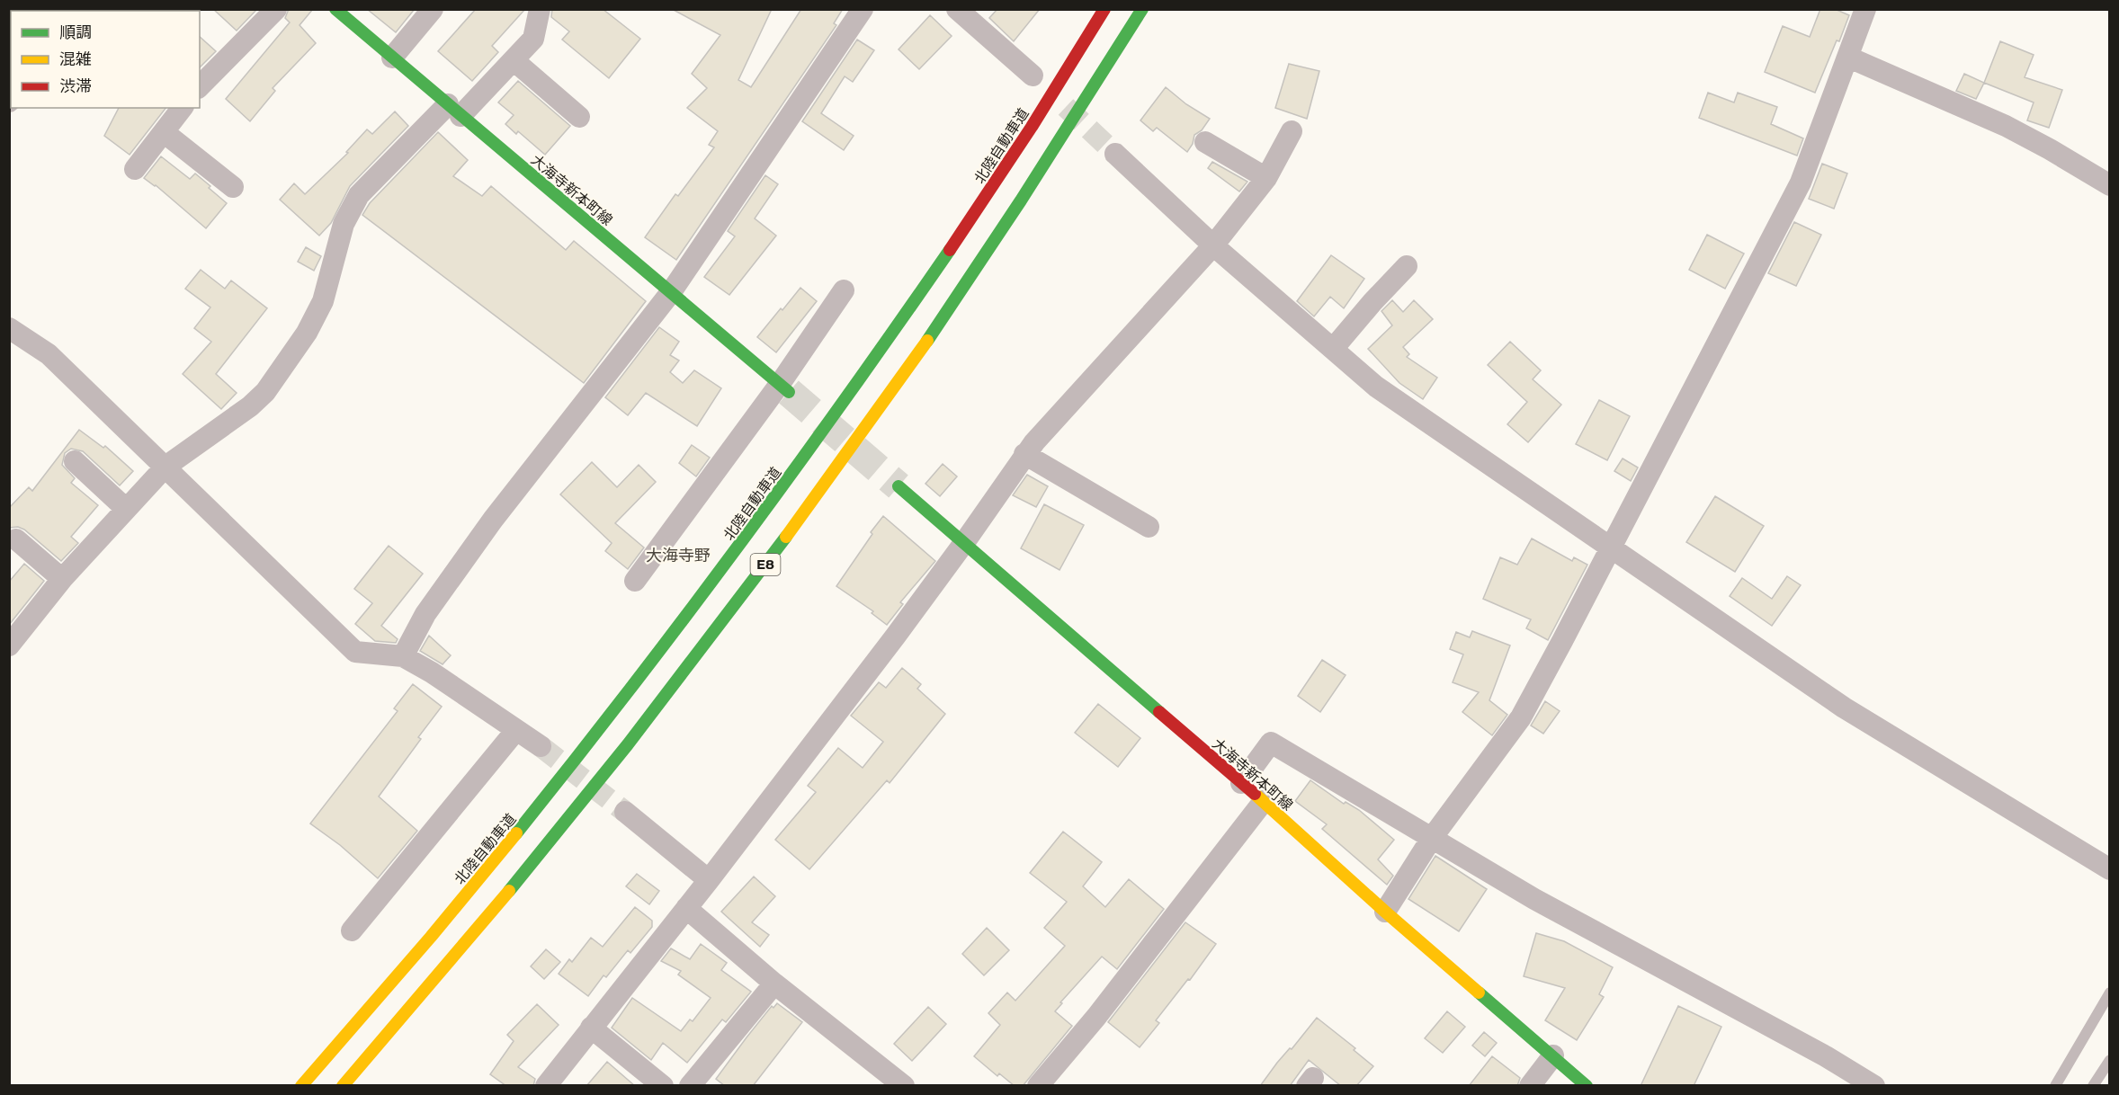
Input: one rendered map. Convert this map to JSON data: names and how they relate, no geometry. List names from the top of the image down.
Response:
{
  "streets": {
    "main road": ["北陸自動車道", "大海寺新本町線", "E8"]
  },
  "districts": ["大海寺野"],
  "legend": ["順調", "混雑", "渋滞"]
}
